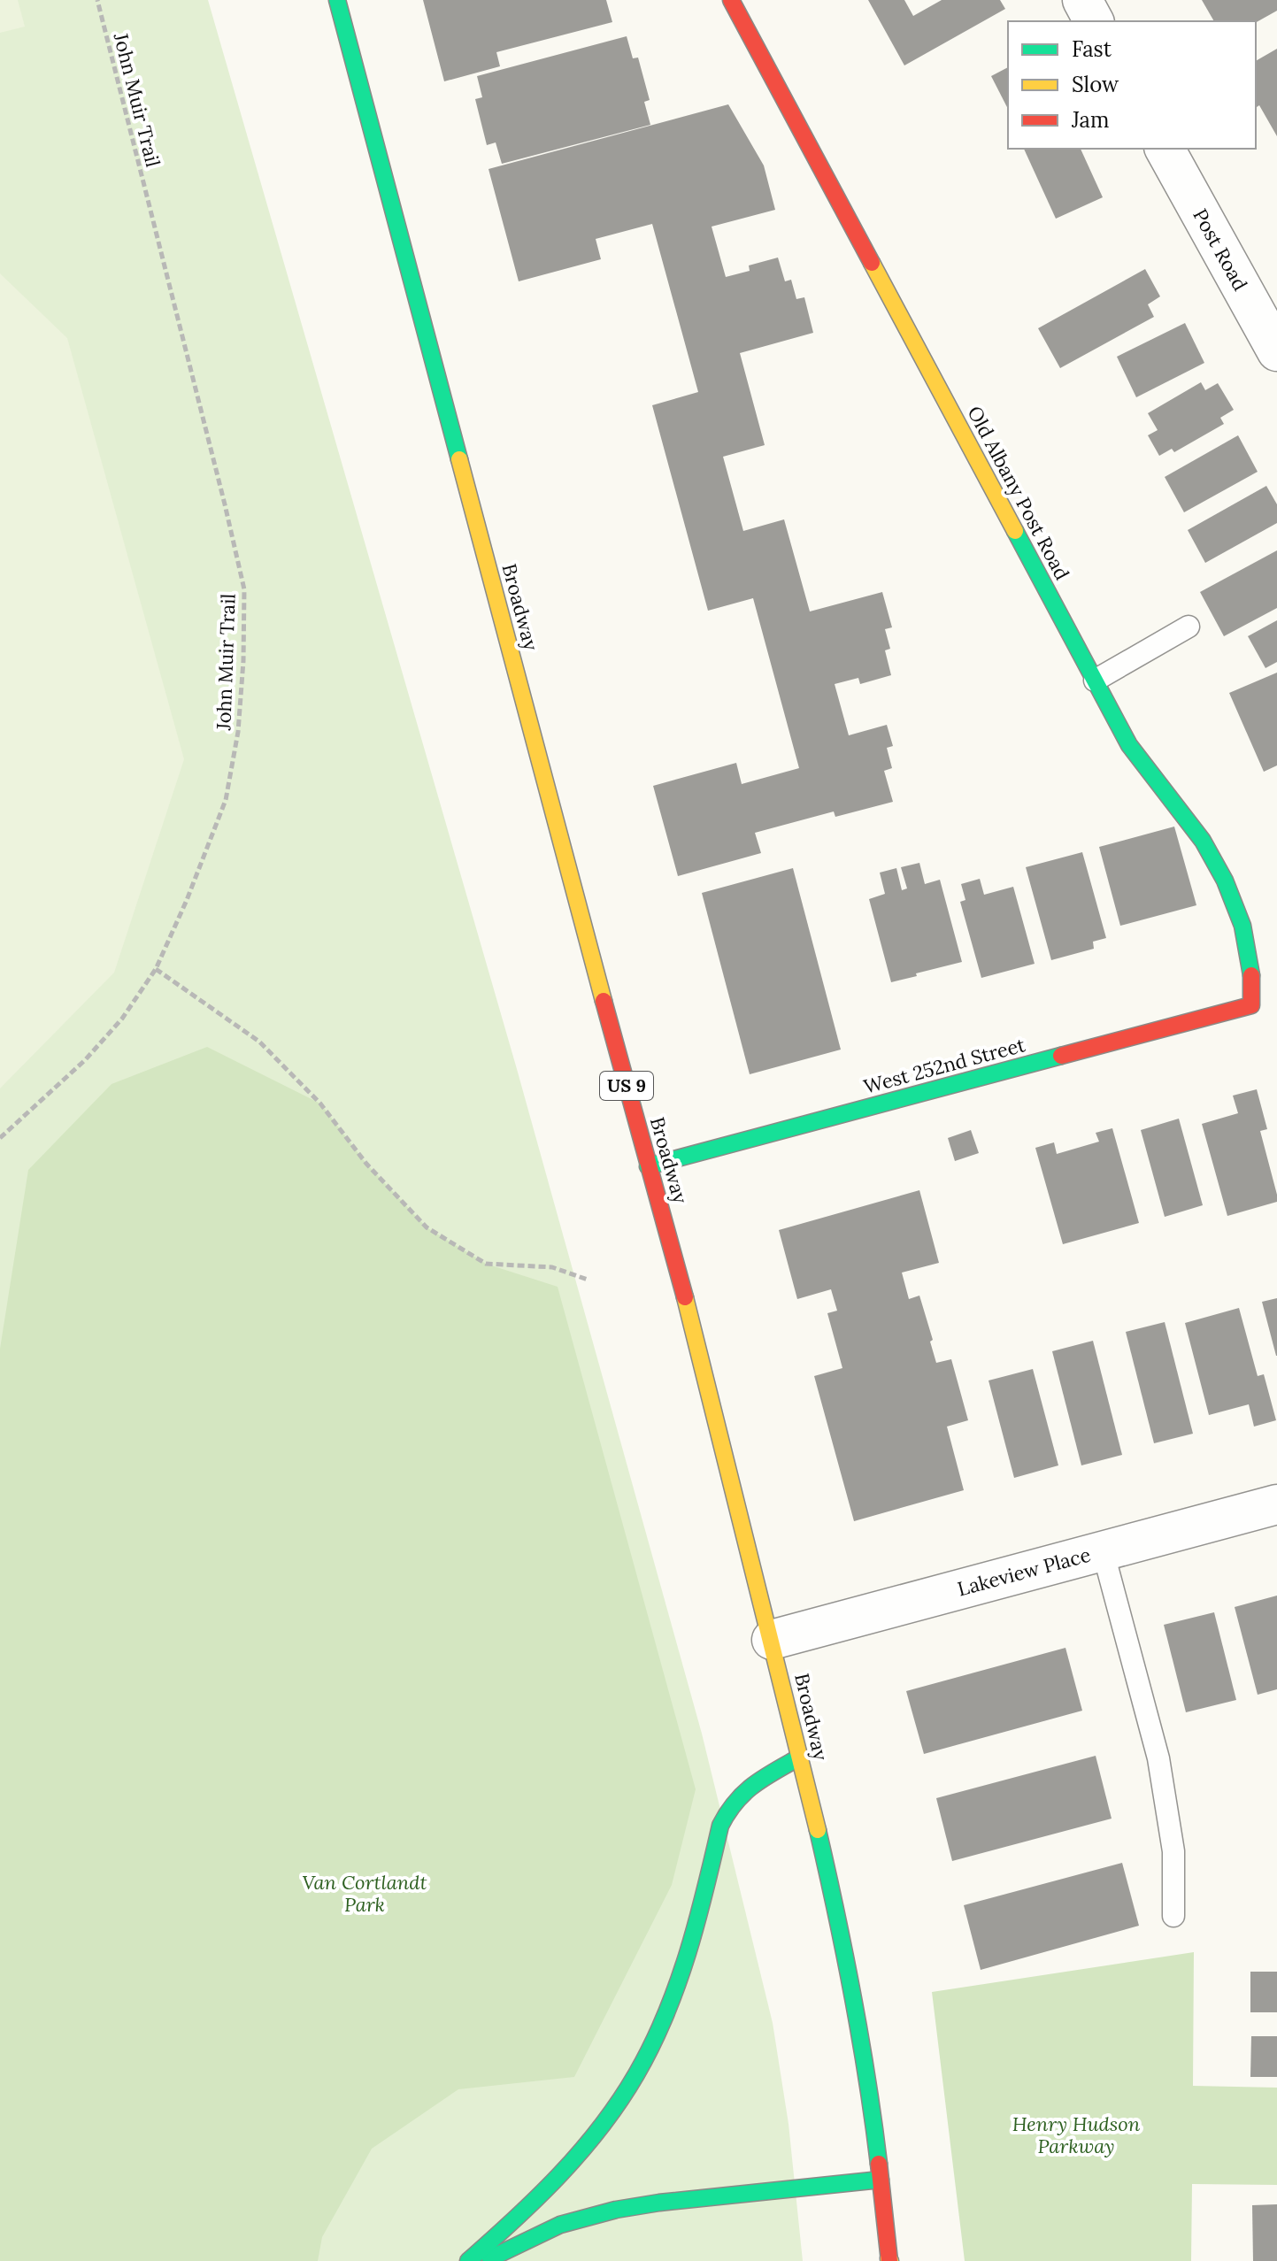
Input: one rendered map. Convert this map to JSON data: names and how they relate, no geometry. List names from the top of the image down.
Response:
{
  "streets": {
    "main road": [
      "Old Albany Post Road",
      "Broadway",
      "West 252nd Street",
      "US 9"
    ],
    "street": ["Post Road", "Lakeview Place"],
    "path": ["John Muir Trail"]
  },
  "crossings": [
    ["Old Albany Post Road", "West 252nd Street"],
    ["Broadway", "West 252nd Street"],
    ["Broadway", "Lakeview Place"]
  ],
  "parks": ["Van Cortlandt Park", "Henry Hudson Parkway"],
  "legend": ["Fast", "Slow", "Jam"]
}
